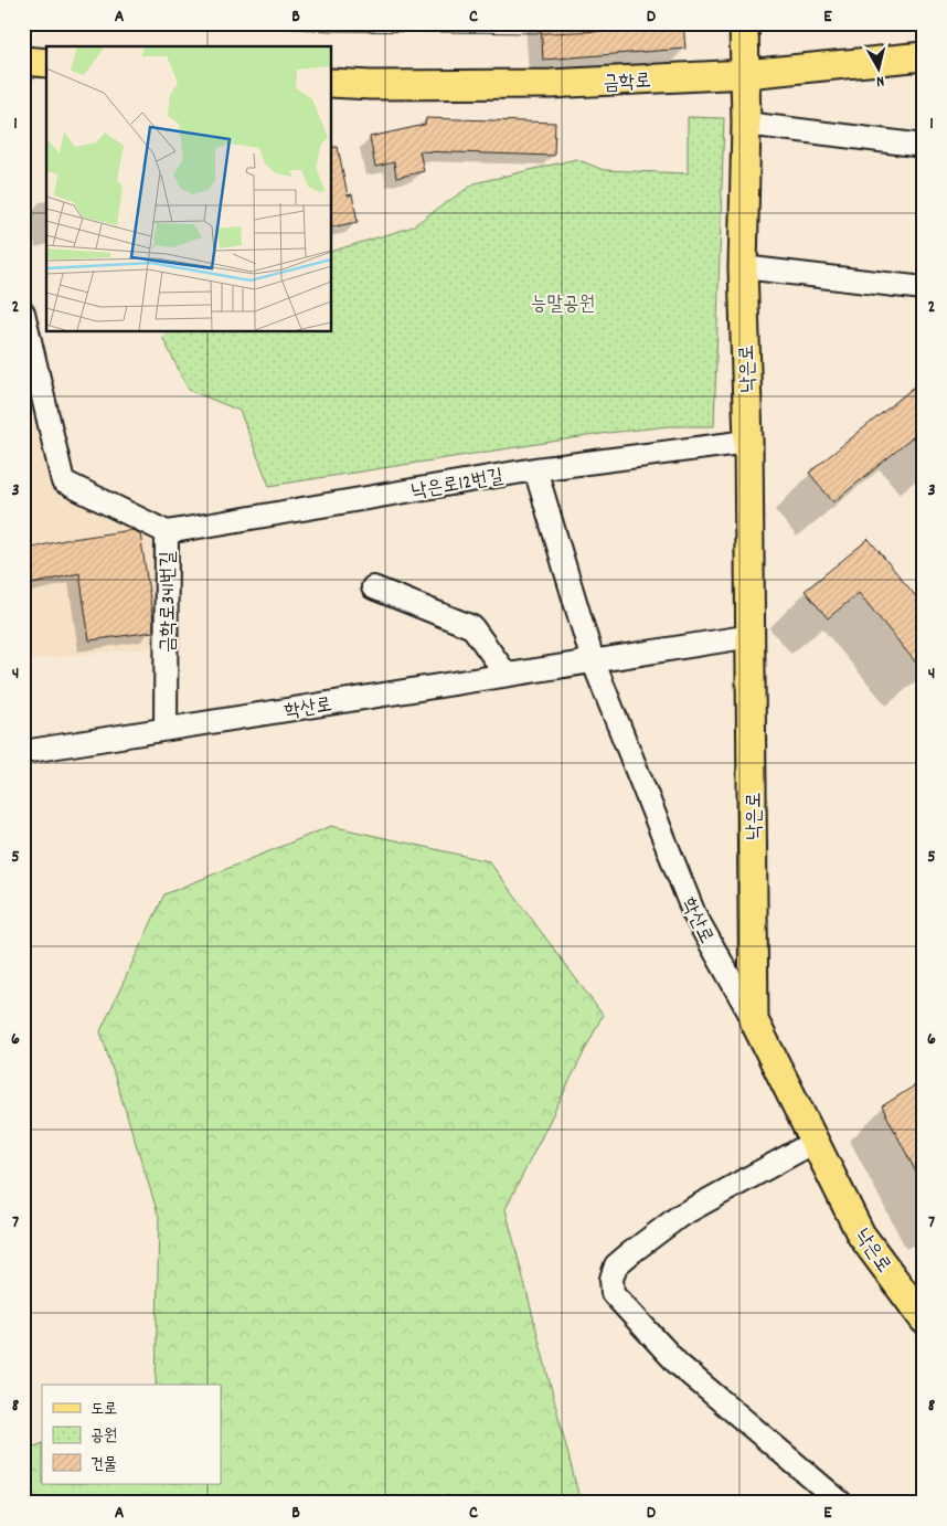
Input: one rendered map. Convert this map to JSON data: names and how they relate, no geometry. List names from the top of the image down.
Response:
{
  "streets": {
    "main road": ["금학로", "낙은로"],
    "street": ["낙은로12번길", "금학로341번길", "학산로"]
  },
  "crossings": [
    ["금학로", "낙은로"],
    ["낙은로", "낙은로12번길"],
    ["낙은로", "학산로"],
    ["낙은로12번길", "금학로341번길"],
    ["금학로341번길", "학산로"]
  ],
  "parks": ["능말공원"],
  "legend": ["도로", "공원", "건물"],
  "north": "bottom",
  "grid": {
    "columns": [
      "A",
      "B",
      "C",
      "D",
      "E"
    ],
    "rows": [
      "1",
      "2",
      "3",
      "4",
      "5",
      "6",
      "7",
      "8"
    ]
  }
}
